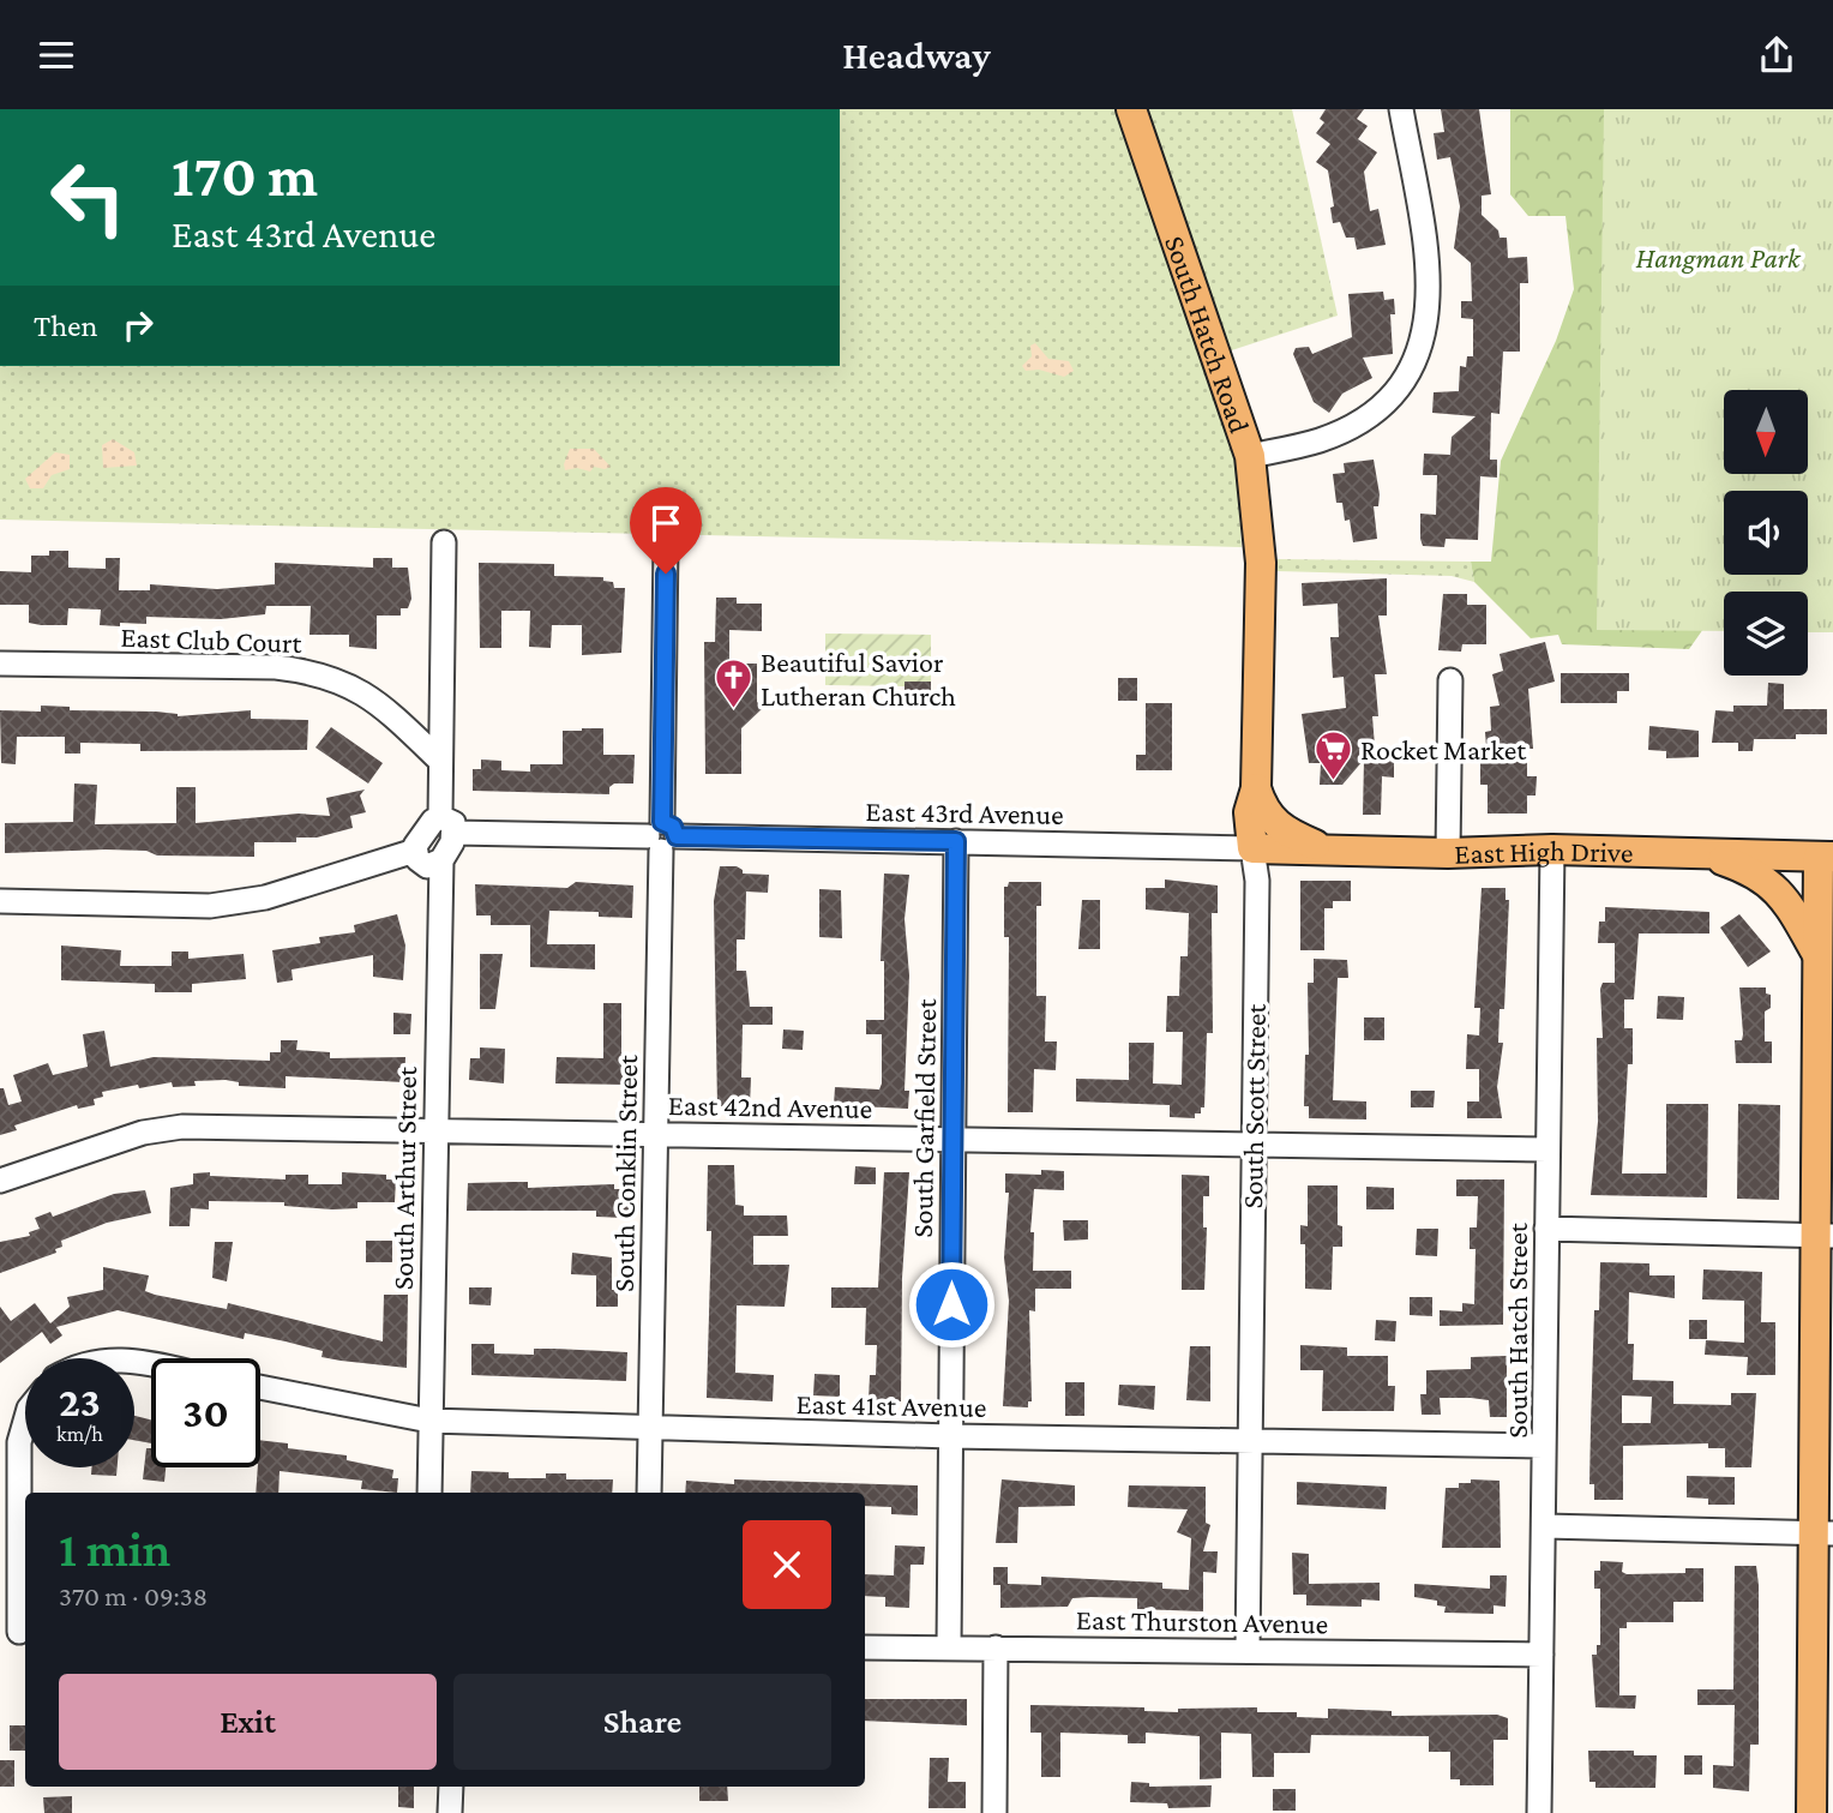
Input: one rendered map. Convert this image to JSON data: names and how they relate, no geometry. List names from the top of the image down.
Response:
{
  "streets": {
    "main road": ["South Hatch Road", "East High Drive", "South Scott Street"],
    "street": [
      "East Club Court",
      "East 43rd Avenue",
      "East 42nd Avenue",
      "South Garfield Street",
      "South Conklin Street",
      "South Arthur Street",
      "South Hatch Street",
      "East 41st Avenue",
      "East Thurston Avenue"
    ]
  },
  "crossings": [
    ["South Hatch Road", "South Scott Street"],
    ["East 43rd Avenue", "East High Drive"],
    ["East 43rd Avenue", "South Scott Street"],
    ["East 43rd Avenue", "South Garfield Street"],
    ["East 43rd Avenue", "South Conklin Street"],
    ["East High Drive", "South Scott Street"],
    ["East High Drive", "South Hatch Street"],
    ["East 42nd Avenue", "South Scott Street"],
    ["East 42nd Avenue", "South Garfield Street"],
    ["East 42nd Avenue", "South Conklin Street"],
    ["East 42nd Avenue", "South Arthur Street"],
    ["East 42nd Avenue", "South Hatch Street"],
    ["South Scott Street", "East 41st Avenue"],
    ["South Scott Street", "East Thurston Avenue"],
    ["South Garfield Street", "East 41st Avenue"],
    ["South Garfield Street", "East Thurston Avenue"],
    ["South Conklin Street", "East 41st Avenue"],
    ["South Arthur Street", "East 41st Avenue"],
    ["South Hatch Street", "East 41st Avenue"],
    ["South Hatch Street", "East Thurston Avenue"]
  ],
  "parks": ["Hangman Park"],
  "places": {
    "church": ["Beautiful Savior Lutheran Church"],
    "supermarket": ["Rocket Market"]
  },
  "north": "bottom",
  "page": {
    "header": "Headway",
    "turn": ["170 m", "East 43rd Avenue"],
    "then": "Then",
    "speed": "23 km/h",
    "limit": "30",
    "heading": ["1 min", "370 m · 09:38"],
    "buttons": ["Exit", "Share"]
  }
}
